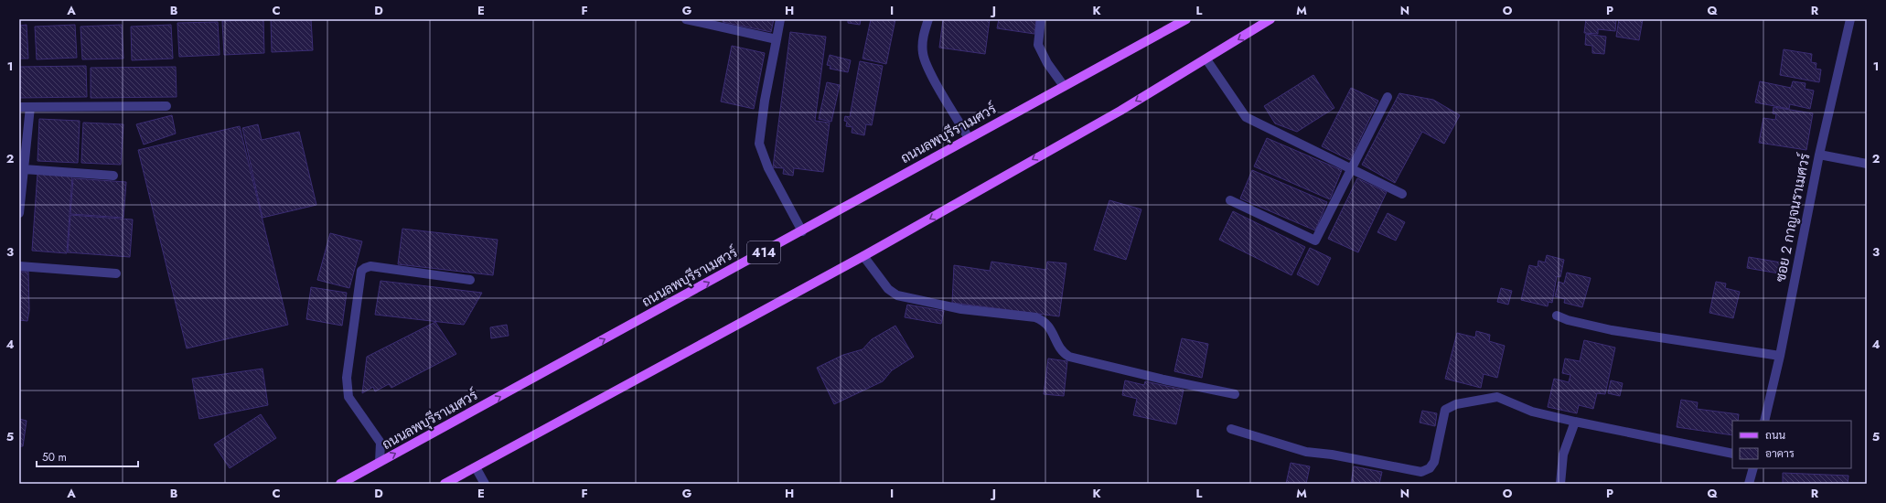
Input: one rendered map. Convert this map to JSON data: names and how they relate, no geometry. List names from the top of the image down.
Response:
{
  "streets": {
    "main road": ["ถนนลพบุรีราเมศวร์", "414"],
    "street": ["ซอย 2 กาญจนราเมศวร์"]
  },
  "legend": ["ถนน", "อาคาร"],
  "scale_bar": "50 m",
  "grid": {
    "columns": [
      "A",
      "B",
      "C",
      "D",
      "E",
      "F",
      "G",
      "H",
      "I",
      "J",
      "K",
      "L",
      "M",
      "N",
      "O",
      "P",
      "Q",
      "R"
    ],
    "rows": [
      "1",
      "2",
      "3",
      "4",
      "5"
    ]
  }
}
